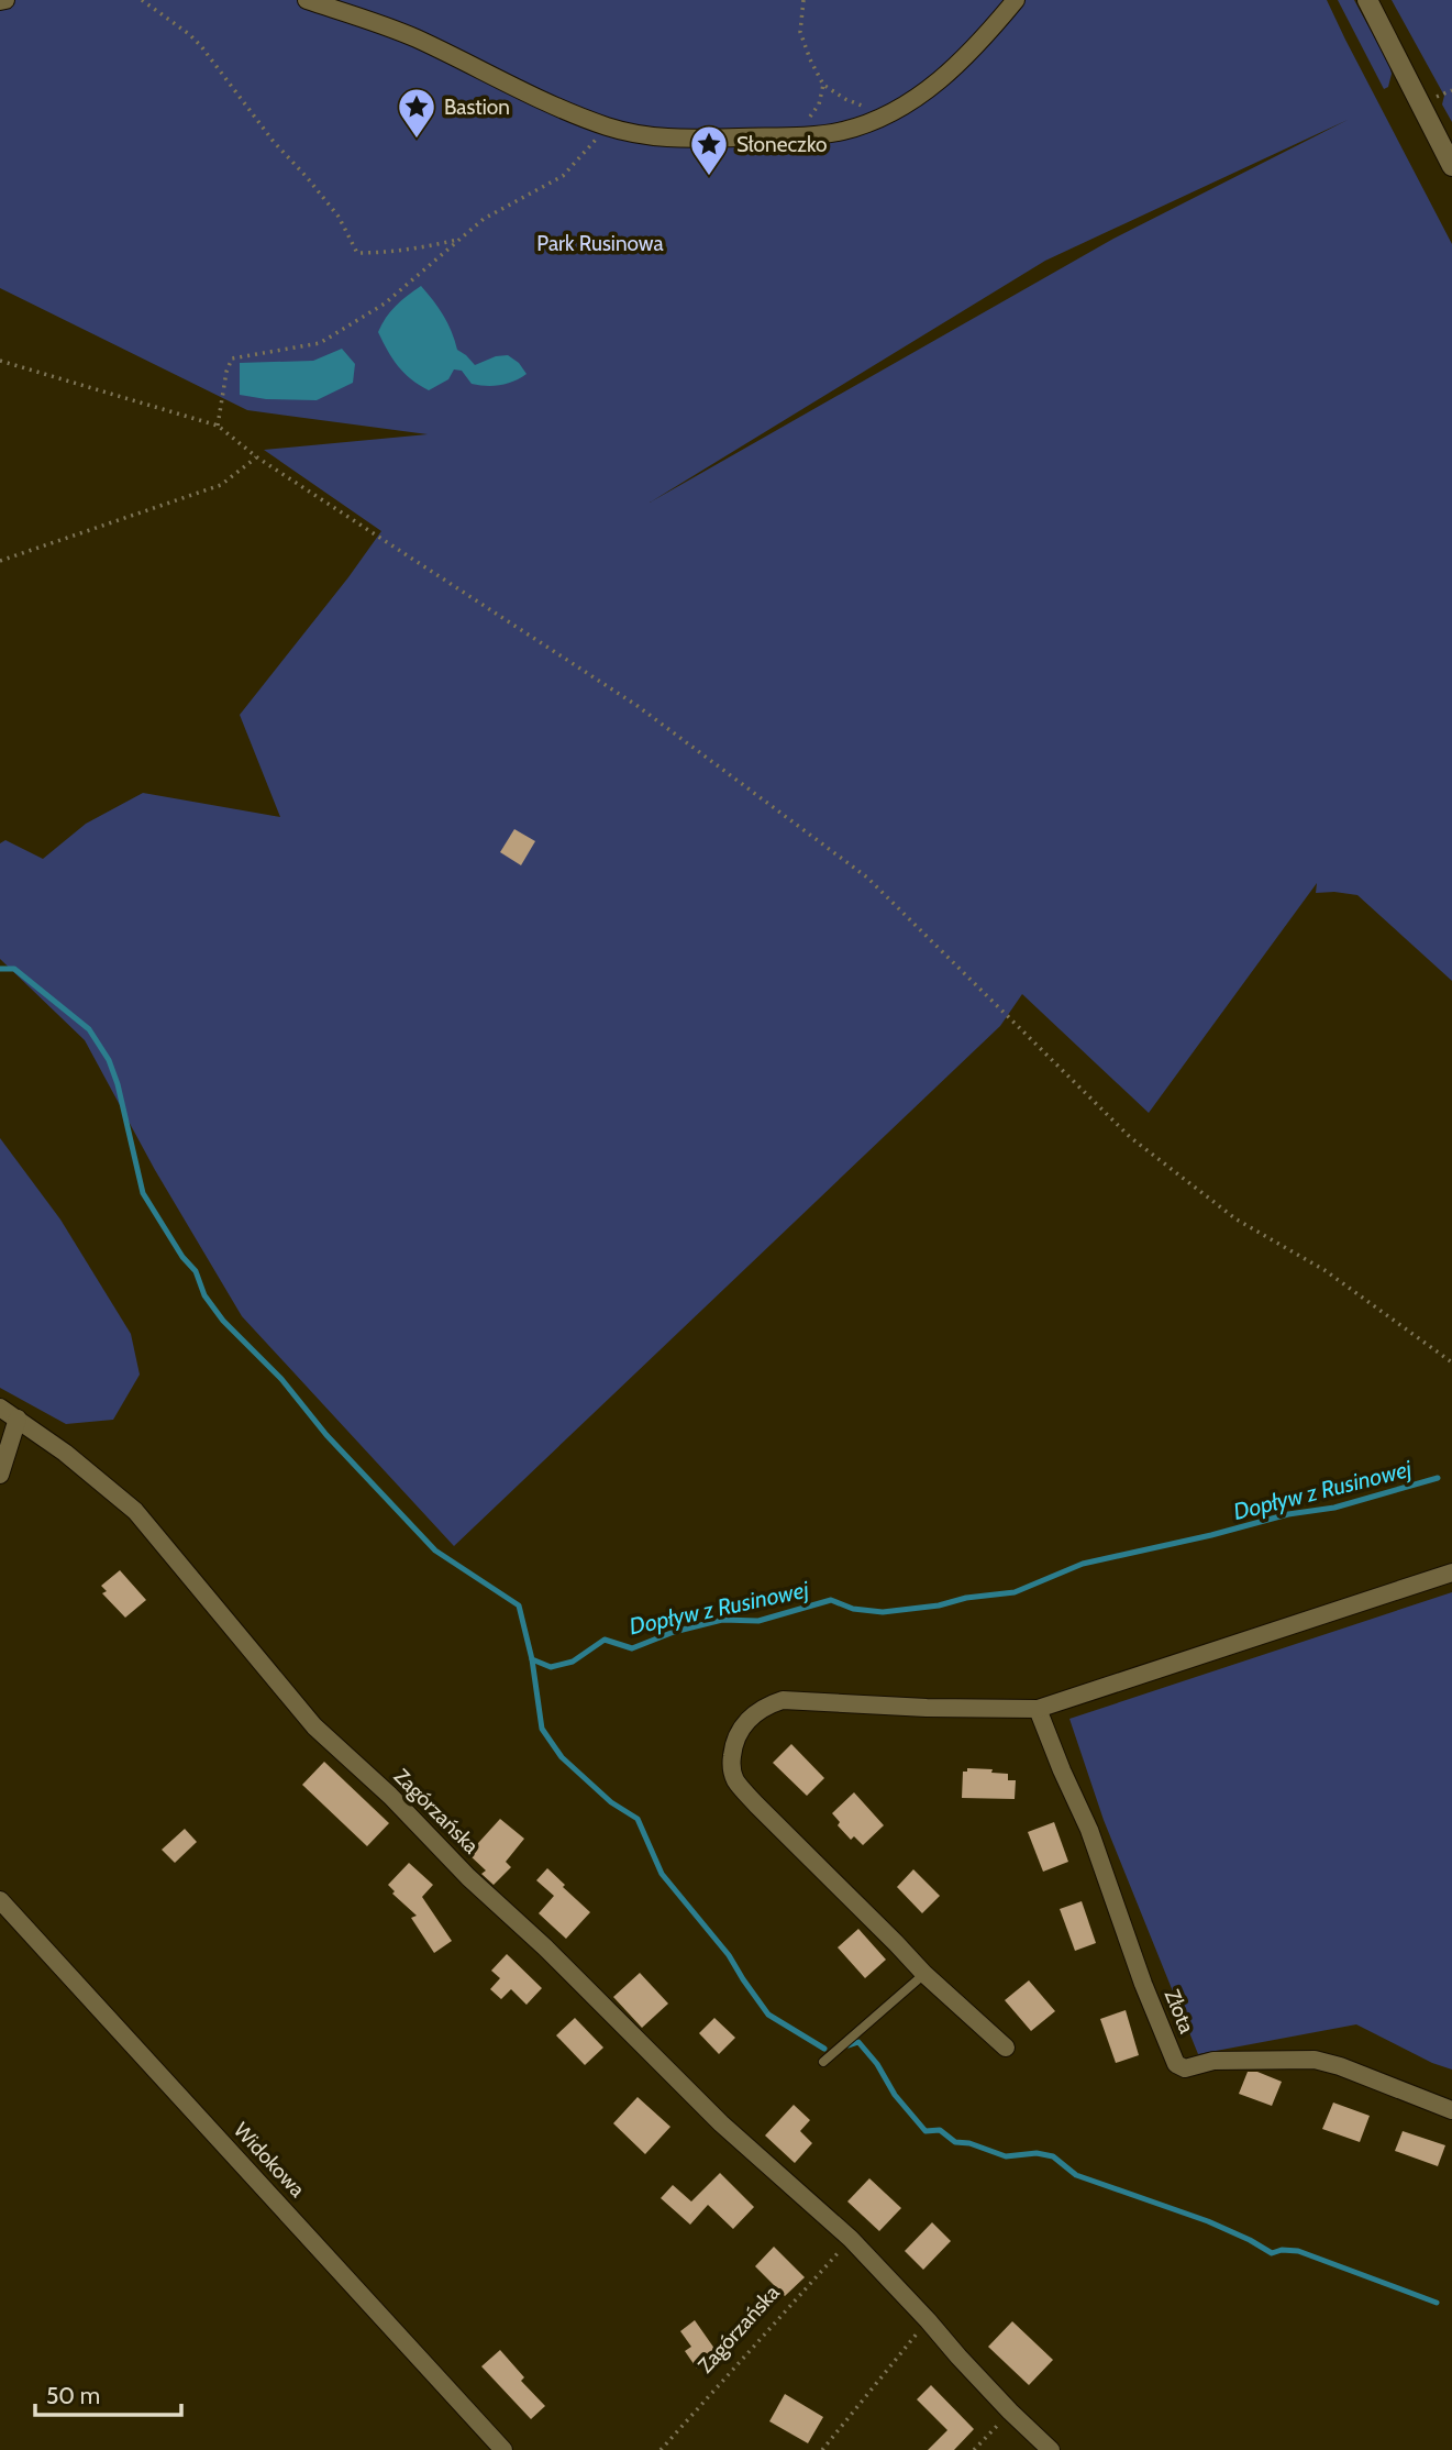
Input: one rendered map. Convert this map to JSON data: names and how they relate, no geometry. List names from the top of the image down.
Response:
{
  "streets": {
    "street": ["Zagórzańska", "Złota", "Widokowa"]
  },
  "water": ["Dopływ z Rusinowej"],
  "parks": ["Park Rusinowa"],
  "places": {
    "place": ["Bastion", "Słoneczko"]
  },
  "scale_bar": "50 m"
}
